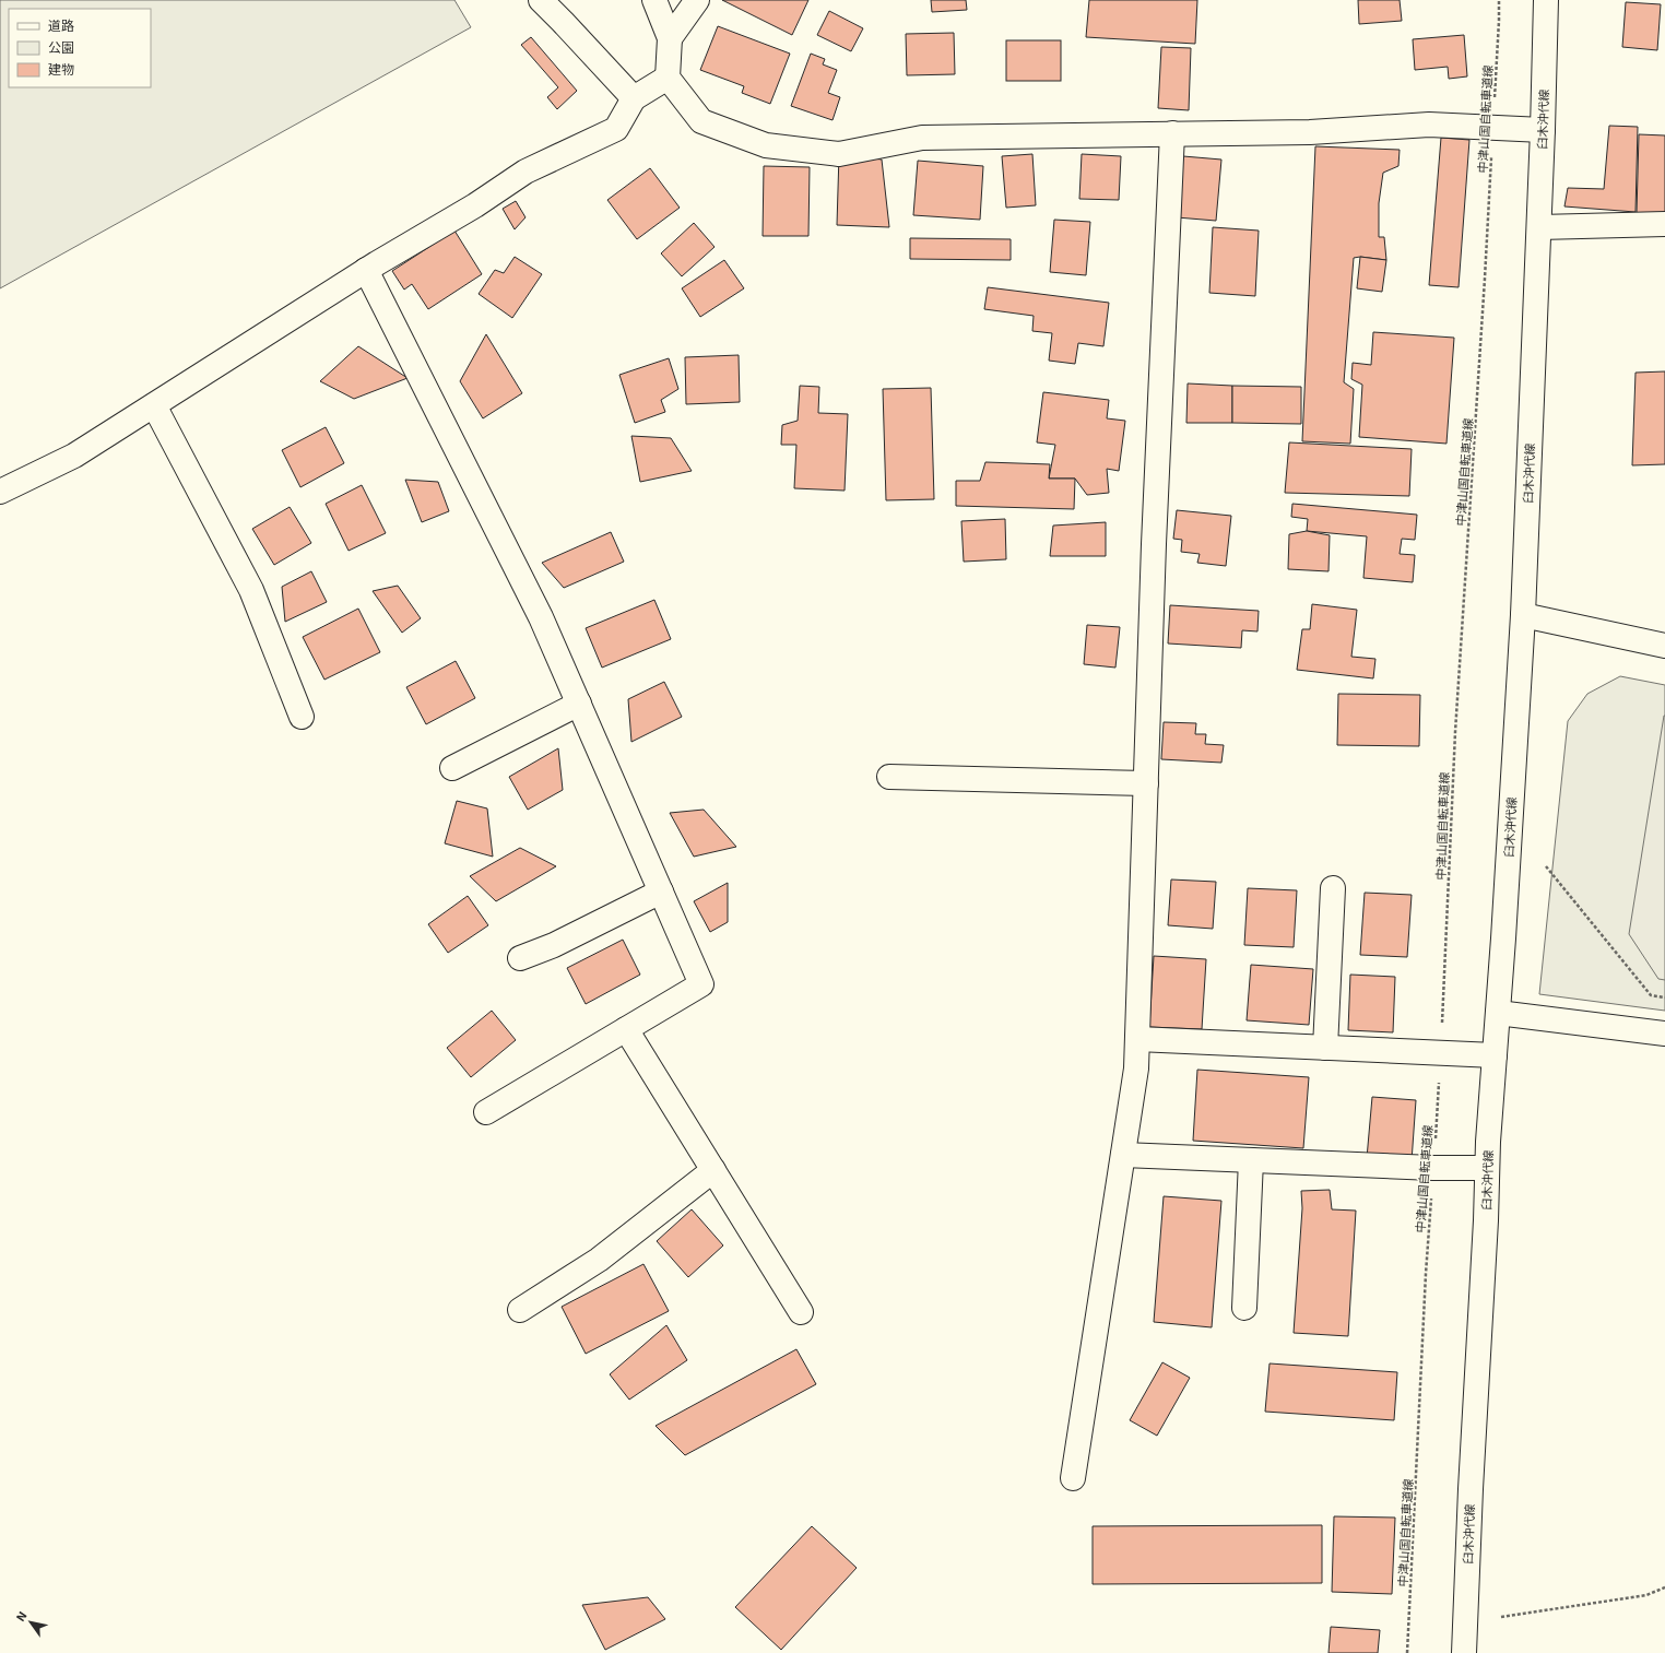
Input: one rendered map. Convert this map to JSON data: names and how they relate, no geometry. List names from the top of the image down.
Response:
{
  "streets": {
    "street": ["臼木沖代線"],
    "path": ["中津山国自転車道線"]
  },
  "legend": ["道路", "公園", "建物"],
  "north": "top left"
}
